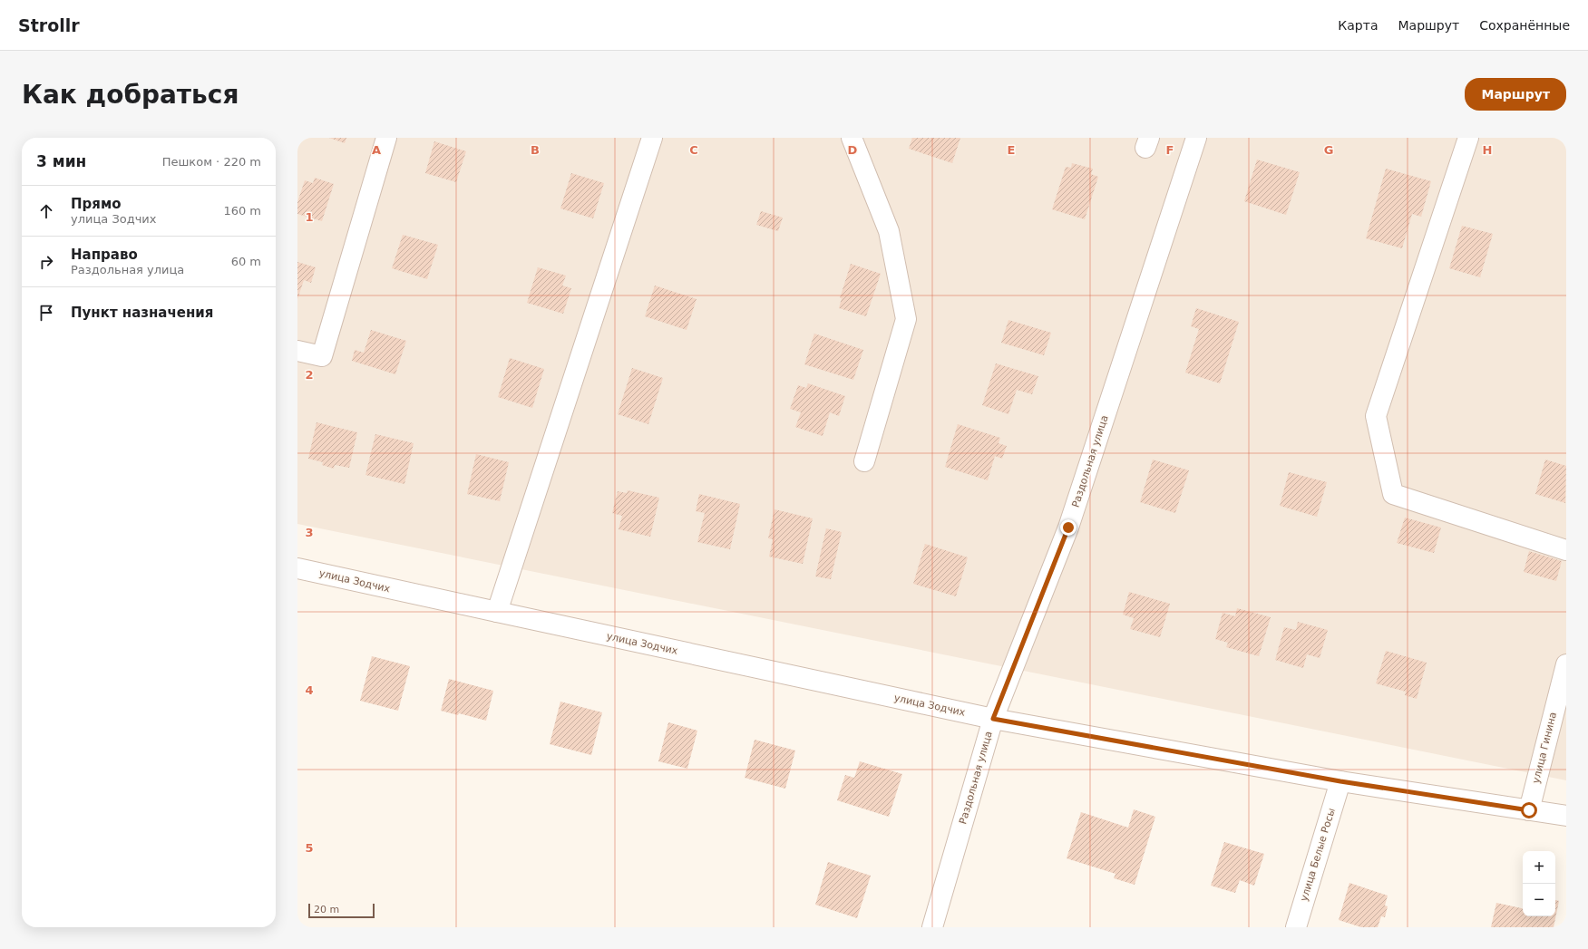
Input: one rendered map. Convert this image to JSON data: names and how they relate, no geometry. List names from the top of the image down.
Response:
{
  "streets": {
    "street": [
      "Раздольная улица",
      "улица Зодчих",
      "улица Гинина",
      "улица Белые Росы"
    ]
  },
  "crossings": [
    ["Раздольная улица", "улица Зодчих"],
    ["улица Зодчих", "улица Гинина"],
    ["улица Зодчих", "улица Белые Росы"]
  ],
  "scale_bar": "20 m",
  "page": {
    "header": "Strollr",
    "nav": ["Карта", "Маршрут", "Сохранённые"],
    "buttons": "Маршрут",
    "title": "Как добраться",
    "heading": ["3 мин", "Пешком · 220 m"],
    "list": [
      ["Прямо", "улица Зодчих", "160 m"],
      ["Направо", "Раздольная улица", "60 m"],
      "Пункт назначения"
    ],
    "map_buttons": ["+", "−"],
    "scale": "20 m"
  },
  "grid": {
    "columns": [
      "A",
      "B",
      "C",
      "D",
      "E",
      "F",
      "G",
      "H"
    ],
    "rows": [
      "1",
      "2",
      "3",
      "4",
      "5"
    ]
  }
}
